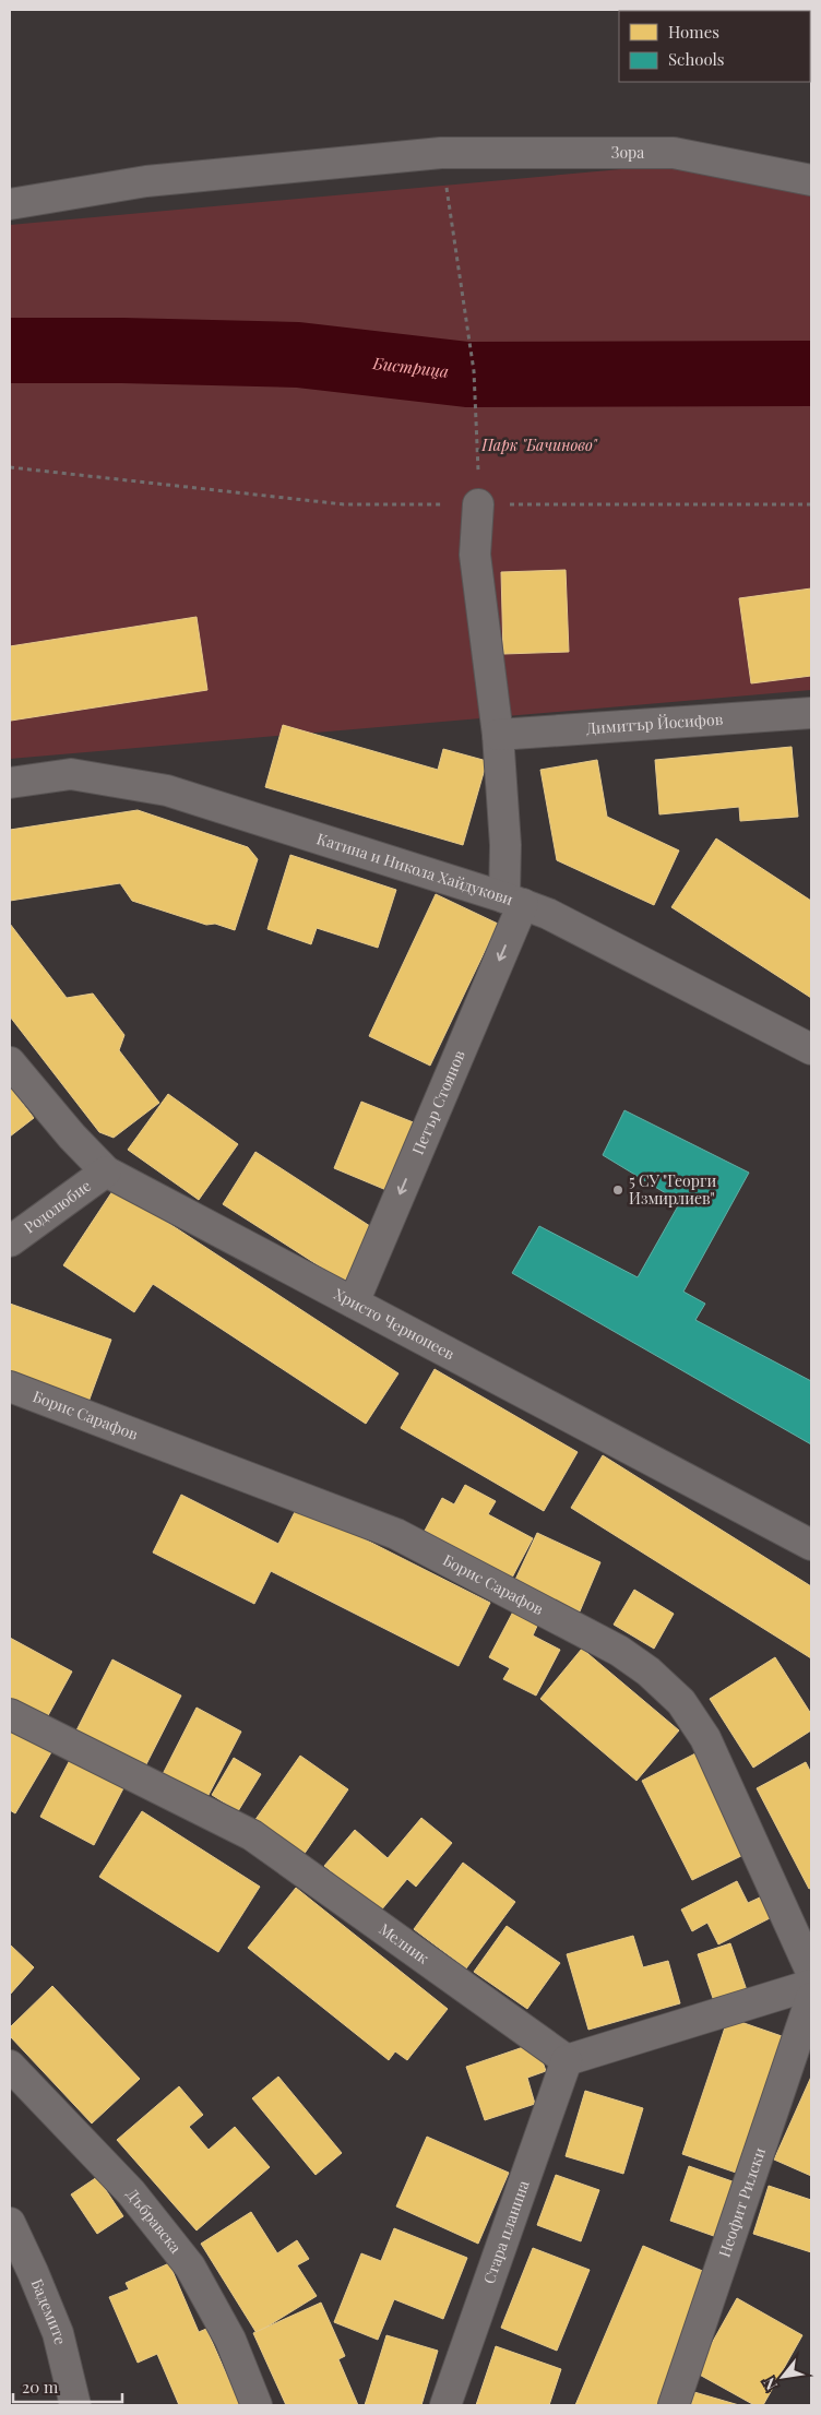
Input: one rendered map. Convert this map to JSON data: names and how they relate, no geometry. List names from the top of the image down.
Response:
{
  "streets": {
    "street": [
      "Зора",
      "Димитър Йосифов",
      "Катина и Никола Хайдукови",
      "Петър Стоянов",
      "Родолюбие",
      "Христо Чернопеев",
      "Борис Сарафов",
      "Мелник",
      "Неофит Рилски",
      "Дъбравска",
      "Стара планина",
      "Бадемите"
    ]
  },
  "crossings": [
    ["Катина и Никола Хайдукови", "Петър Стоянов"],
    ["Петър Стоянов", "Христо Чернопеев"],
    ["Родолюбие", "Христо Чернопеев"],
    ["Мелник", "Стара планина"]
  ],
  "one_way": ["Петър Стоянов"],
  "water": ["Бистрица"],
  "parks": ["Парк \"Бачиново\""],
  "places": ["5 СУ \"Георги Измирлиев\""],
  "legend": ["Homes", "Schools"],
  "scale_bar": "20 m",
  "north": "bottom left"
}
